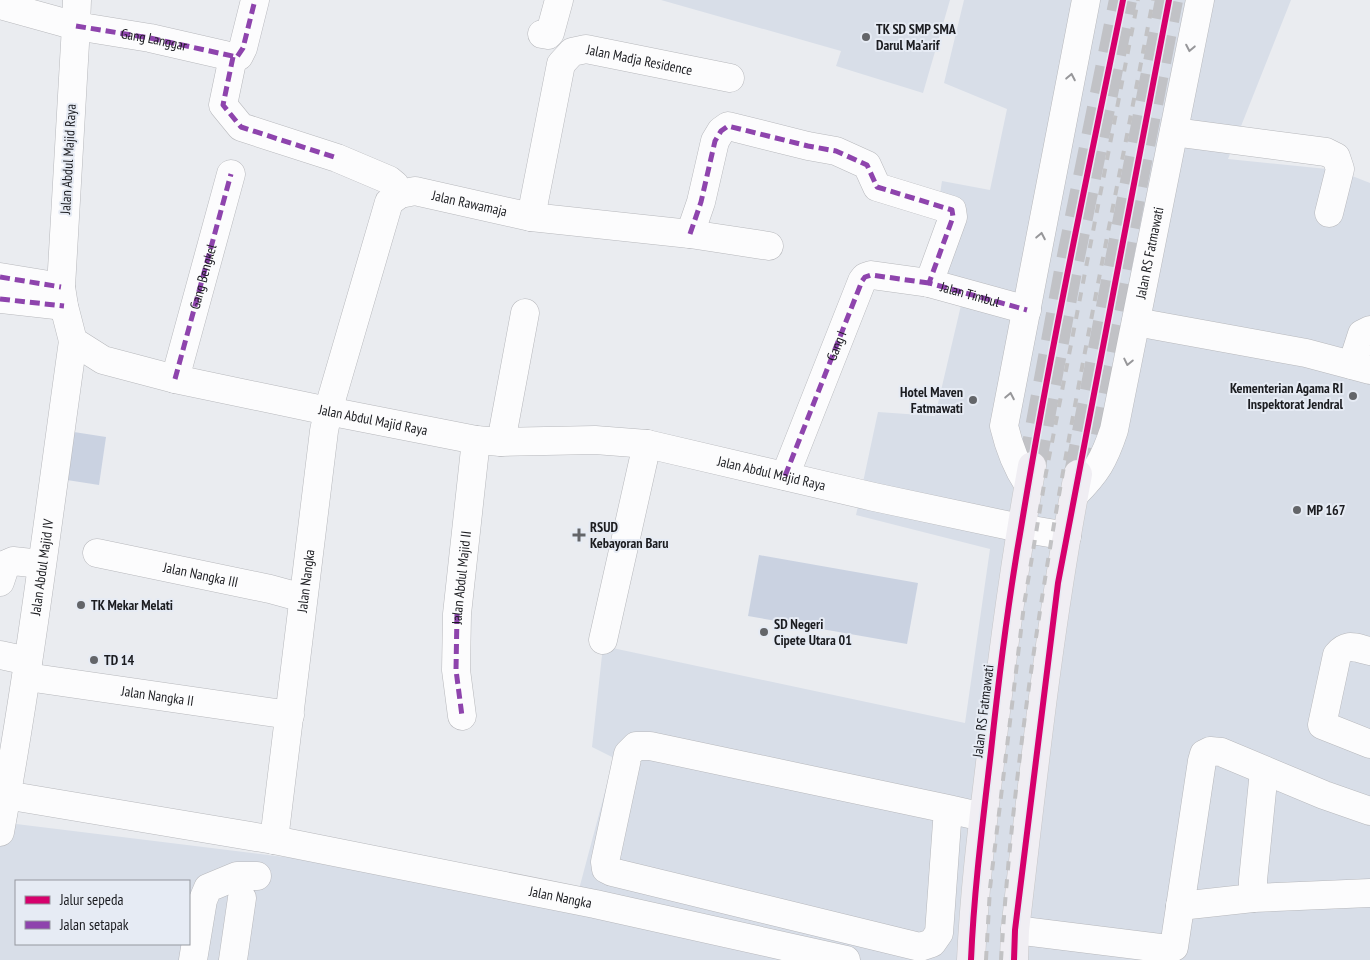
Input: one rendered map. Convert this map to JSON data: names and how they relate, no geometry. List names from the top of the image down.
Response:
{
  "streets": {
    "main road": ["Jalan RS Fatmawati"],
    "street": [
      "Gang Langgar",
      "Jalan Madja Residence",
      "Jalan Abdul Majid Raya",
      "Jalan Rawamaja",
      "Gang Bengkel",
      "Jalan Timbul",
      "Gang I",
      "Jalan Abdul Majid IV",
      "Jalan Nangka III",
      "Jalan Abdul Majid II",
      "Jalan Nangka",
      "Jalan Nangka II"
    ]
  },
  "crossings": [
    ["Gang Langgar", "Jalan Abdul Majid Raya"],
    ["Jalan Madja Residence", "Jalan Rawamaja"],
    ["Jalan Abdul Majid Raya", "Jalan RS Fatmawati"],
    ["Jalan Abdul Majid Raya", "Gang Bengkel"],
    ["Jalan Abdul Majid Raya", "Gang I"],
    ["Jalan Abdul Majid Raya", "Jalan Abdul Majid IV"],
    ["Jalan Abdul Majid Raya", "Jalan Abdul Majid II"],
    ["Jalan Abdul Majid Raya", "Jalan Nangka"],
    ["Jalan Rawamaja", "Jalan Timbul"],
    ["Jalan RS Fatmawati", "Jalan Timbul"],
    ["Jalan Timbul", "Gang I"],
    ["Jalan Abdul Majid IV", "Jalan Nangka"],
    ["Jalan Abdul Majid IV", "Jalan Nangka II"],
    ["Jalan Nangka III", "Jalan Nangka"],
    ["Jalan Nangka", "Jalan Nangka II"]
  ],
  "places": {
    "other": [
      "TK SD SMP SMA Darul Ma'arif",
      "Kementerian Agama RI Inspektorat Jendral",
      "Hotel Maven Fatmawati",
      "MP 167",
      "TK Mekar Melati",
      "SD Negeri Cipete Utara 01",
      "TD 14"
    ],
    "health": ["RSUD Kebayoran Baru"]
  },
  "legend": ["Jalur sepeda", "Jalan setapak"]
}
